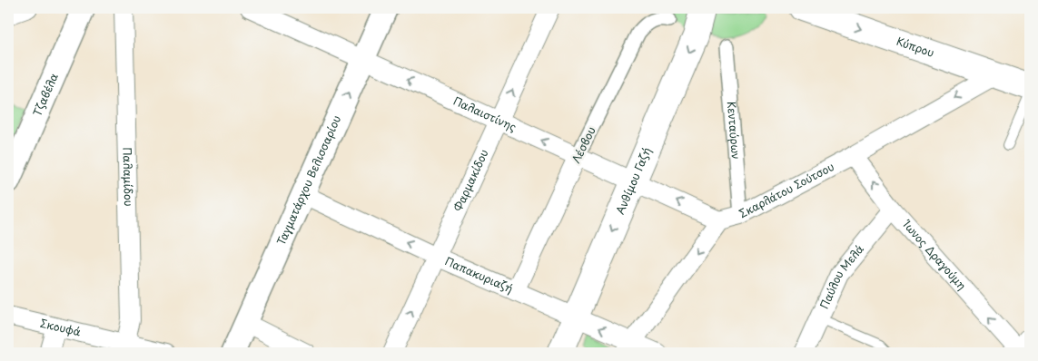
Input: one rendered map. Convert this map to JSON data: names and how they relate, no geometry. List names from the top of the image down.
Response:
{
  "streets": {
    "main road": ["Κύπρου", "Ανθίμου Γαζή"],
    "street": [
      "Τζαβέλα",
      "Παλαιστίνης",
      "Κενταύρων",
      "Λέσβου",
      "Παλαμίδου",
      "Ταγματάρχου Βελισσαρίου",
      "Φαρμακίδου",
      "Σκαρλάτου Σούτσου",
      "Ίωνος Δραγούμη",
      "Παπακυριαζή",
      "Παύλου Μελά",
      "Σκουφά"
    ]
  },
  "crossings": [
    ["Κύπρου", "Σκαρλάτου Σούτσου"],
    ["Παλαιστίνης", "Λέσβου"],
    ["Παλαιστίνης", "Ταγματάρχου Βελισσαρίου"],
    ["Παλαιστίνης", "Φαρμακίδου"],
    ["Παλαιστίνης", "Ανθίμου Γαζή"],
    ["Παλαιστίνης", "Σκαρλάτου Σούτσου"],
    ["Κενταύρων", "Σκαρλάτου Σούτσου"],
    ["Λέσβου", "Παπακυριαζή"],
    ["Παλαμίδου", "Σκουφά"],
    ["Ταγματάρχου Βελισσαρίου", "Παπακυριαζή"],
    ["Φαρμακίδου", "Παπακυριαζή"],
    ["Ανθίμου Γαζή", "Παπακυριαζή"],
    ["Σκαρλάτου Σούτσου", "Ίωνος Δραγούμη"],
    ["Ίωνος Δραγούμη", "Παύλου Μελά"]
  ],
  "one_way": [
    "Κύπρου",
    "Παλαιστίνης",
    "Ταγματάρχου Βελισσαρίου",
    "Φαρμακίδου",
    "Ανθίμου Γαζή",
    "Σκαρλάτου Σούτσου",
    "Ίωνος Δραγούμη"
  ]
}
